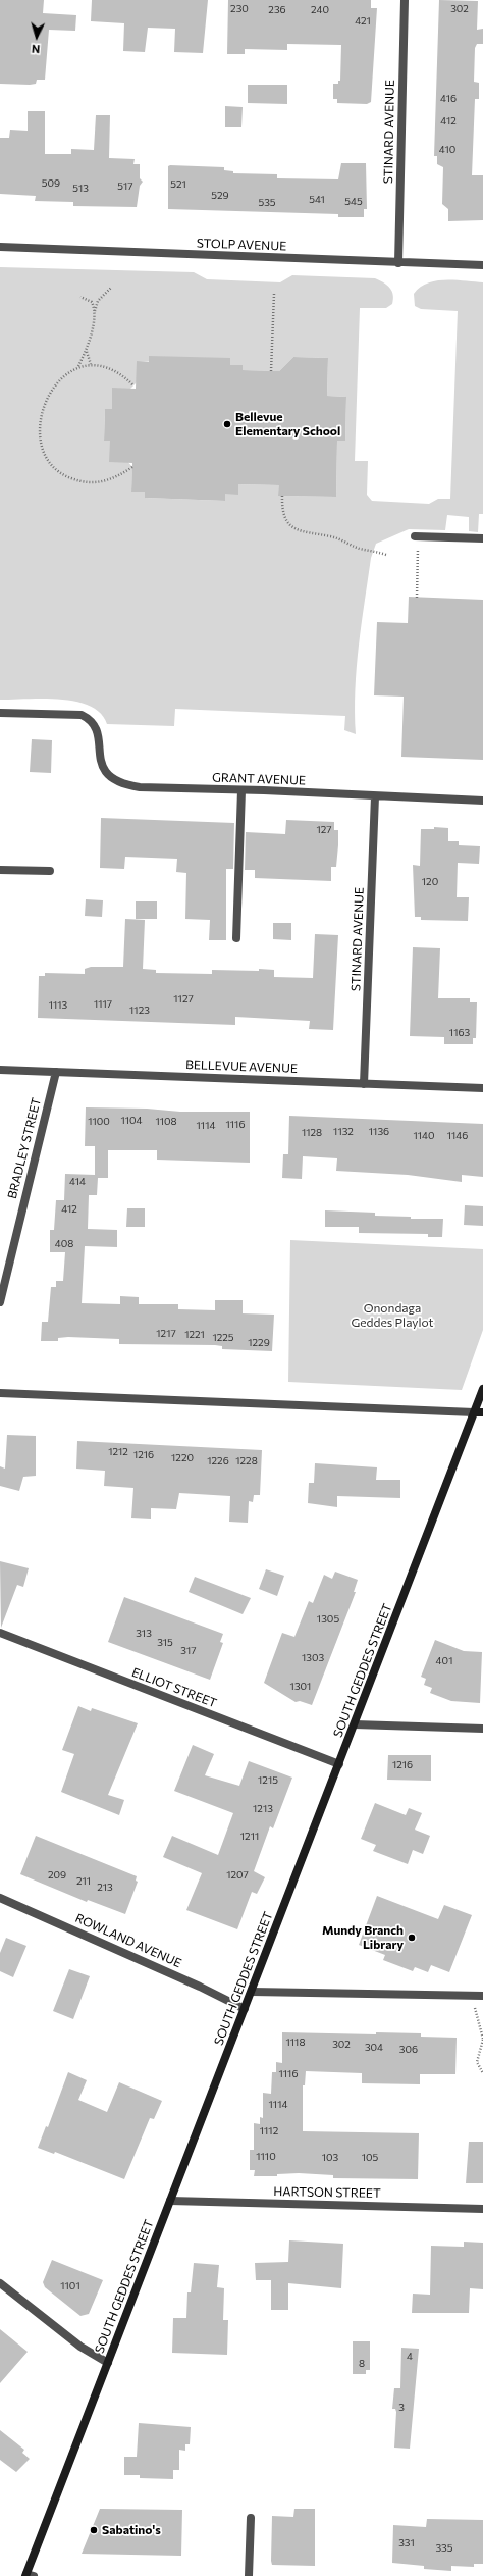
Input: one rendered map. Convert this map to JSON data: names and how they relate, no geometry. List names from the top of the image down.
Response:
{
  "streets": {
    "main road": ["SOUTH GEDDES STREET"],
    "street": [
      "STINARD AVENUE",
      "STOLP AVENUE",
      "GRANT AVENUE",
      "BELLEVUE AVENUE",
      "BRADLEY STREET",
      "ELLIOT STREET",
      "ROWLAND AVENUE",
      "HARTSON STREET"
    ]
  },
  "crossings": [
    ["STINARD AVENUE", "STOLP AVENUE"],
    ["STINARD AVENUE", "GRANT AVENUE"],
    ["STINARD AVENUE", "BELLEVUE AVENUE"],
    ["BELLEVUE AVENUE", "BRADLEY STREET"],
    ["SOUTH GEDDES STREET", "ELLIOT STREET"],
    ["SOUTH GEDDES STREET", "ROWLAND AVENUE"],
    ["SOUTH GEDDES STREET", "HARTSON STREET"]
  ],
  "parks": ["Onondaga Geddes Playlot"],
  "places": ["Bellevue Elementary School", "Mundy Branch Library", "Sabatino's"],
  "house_numbers": [
    "230",
    "302",
    "236",
    "240",
    "421",
    "416",
    "412",
    "410",
    "509",
    "521",
    "517",
    "513",
    "529",
    "541",
    "545",
    "535",
    "127",
    "120",
    "1127",
    "1117",
    "1113",
    "1123",
    "1163",
    "1104",
    "1100",
    "1108",
    "1116",
    "1114",
    "1132",
    "1136",
    "1128",
    "1140",
    "1146",
    "414",
    "412",
    "408",
    "1217",
    "1221",
    "1225",
    "1229",
    "1212",
    "1216",
    "1220",
    "1226",
    "1228",
    "1305",
    "313",
    "315",
    "317",
    "1303",
    "401",
    "1301",
    "1216",
    "1215",
    "1213",
    "1211",
    "209",
    "1207",
    "211",
    "213",
    "1118",
    "302",
    "304",
    "306",
    "1116",
    "1114",
    "1112",
    "1110",
    "103",
    "105",
    "1101",
    "4",
    "8",
    "3",
    "331",
    "335"
  ],
  "north": "bottom"
}
